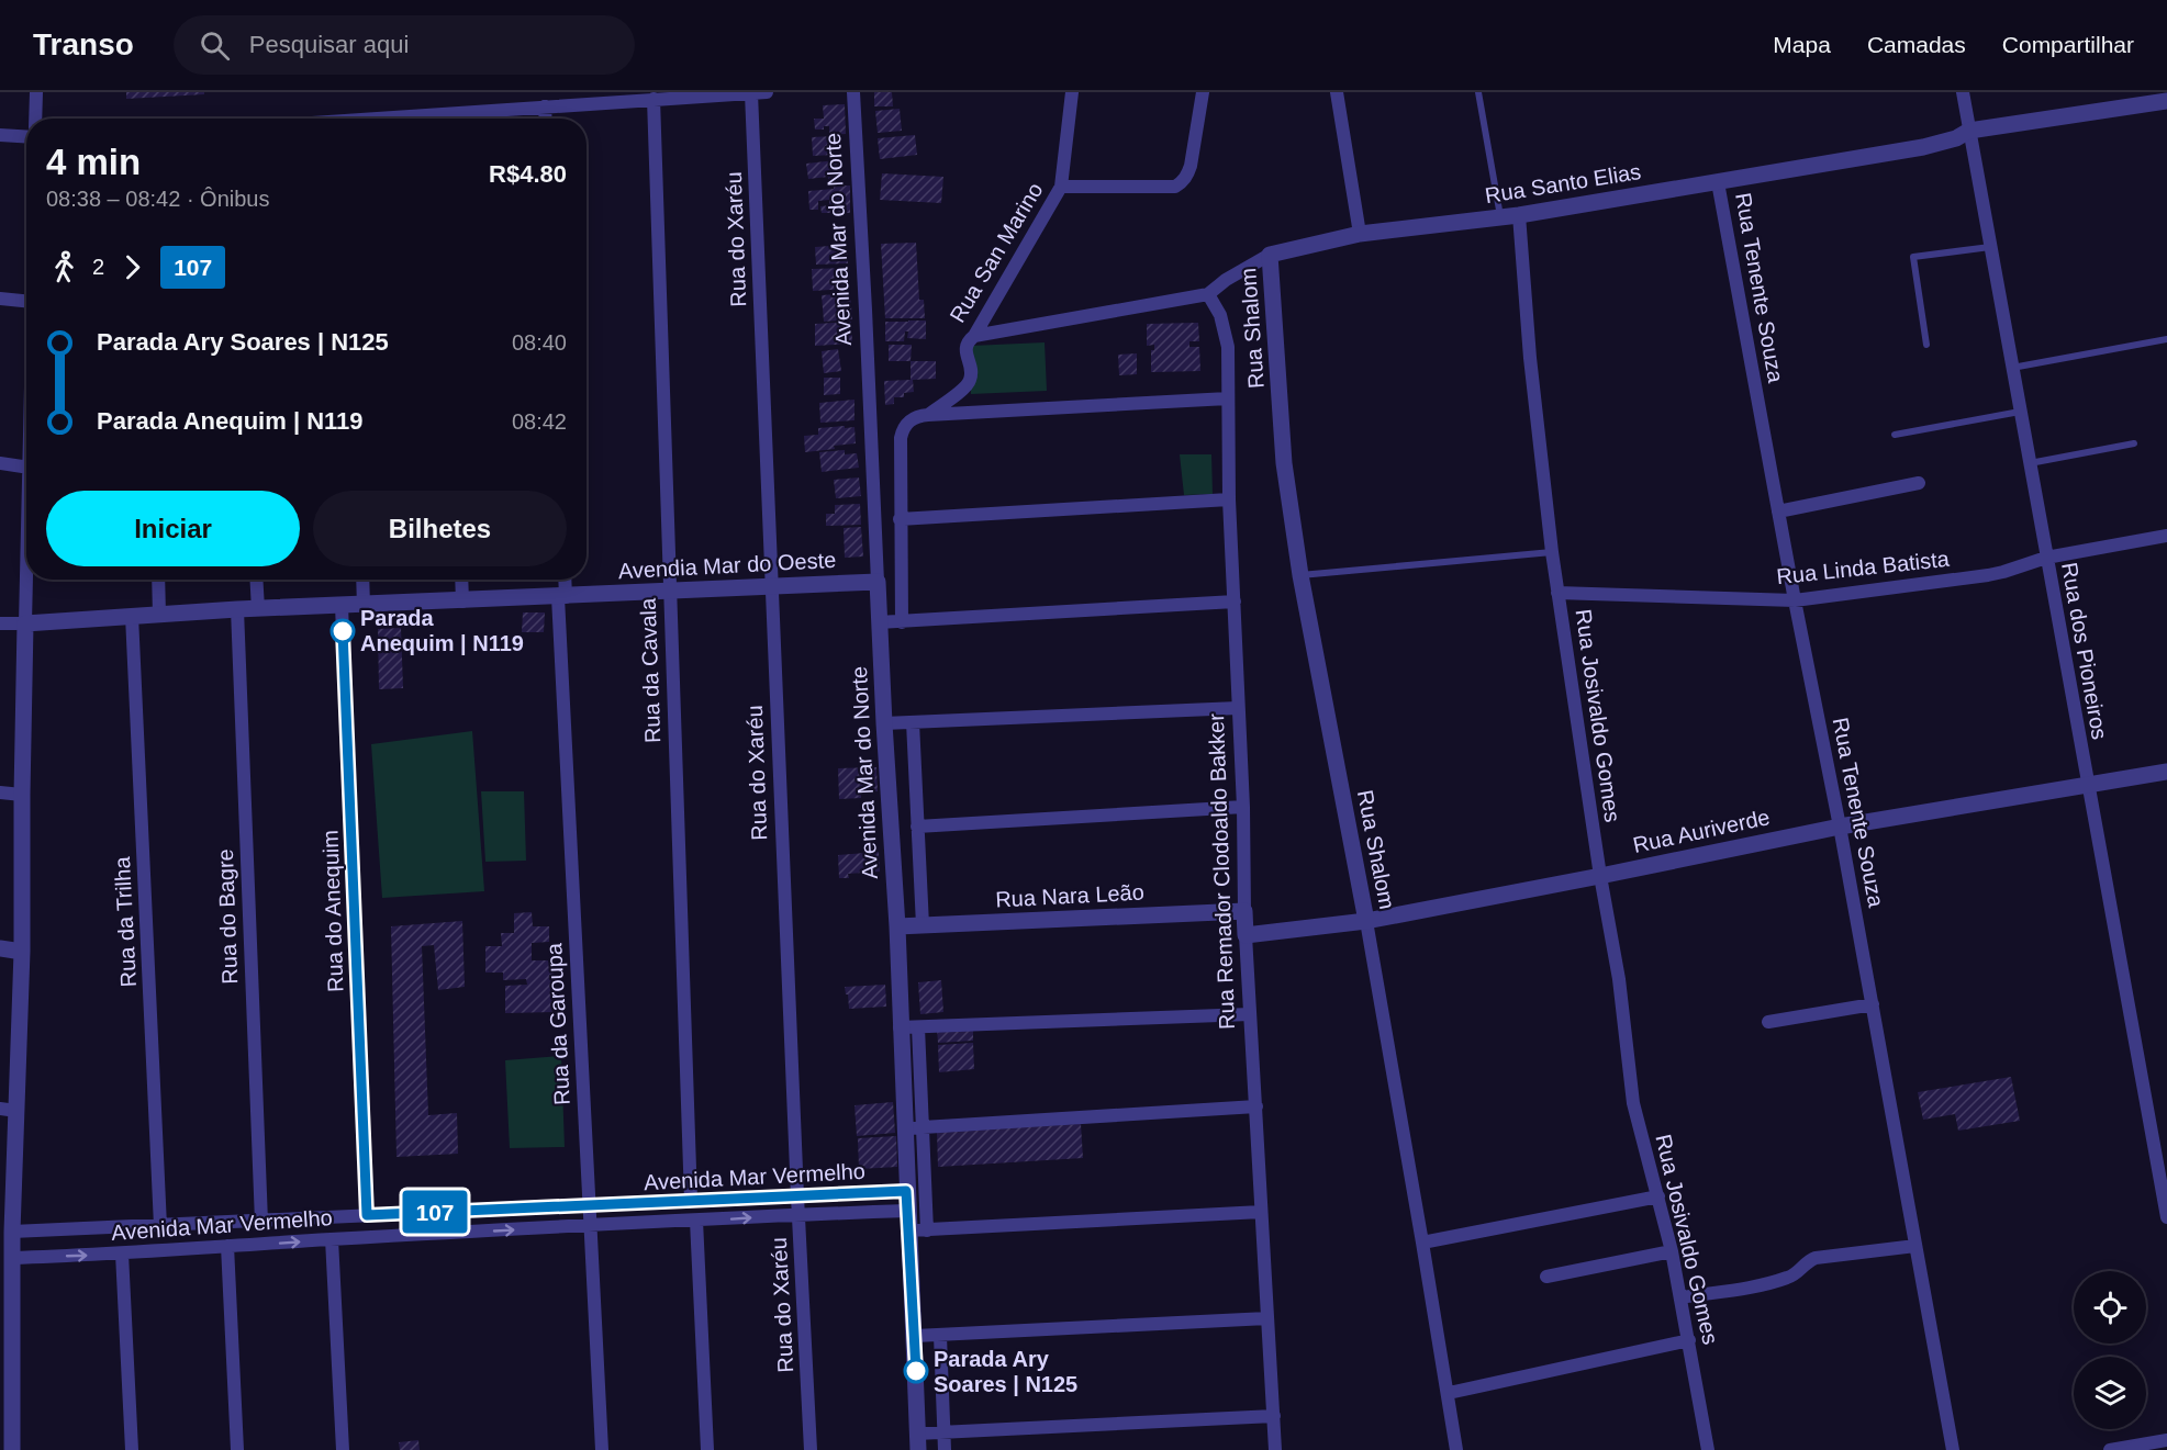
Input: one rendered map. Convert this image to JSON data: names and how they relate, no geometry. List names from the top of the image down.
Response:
{
  "streets": {
    "street": [
      "Rua Santo Elias",
      "Rua do Xaréu",
      "Avenida Mar do Norte",
      "Rua San Marino",
      "Rua Tenente Souza",
      "Rua Shalom",
      "Avendia Mar do Oeste",
      "Rua Linda Batista",
      "Rua dos Pioneiros",
      "Rua da Cavala",
      "Rua Josivaldo Gomes",
      "Rua Auriverde",
      "Rua Remador Clodoaldo Bakker",
      "Rua Nara Leão",
      "Rua do Anequim",
      "Rua do Bagre",
      "Rua da Trilha",
      "Rua da Garoupa",
      "Avenida Mar Vermelho"
    ]
  },
  "crossings": [
    ["Rua Santo Elias", "Rua San Marino"],
    ["Rua Santo Elias", "Rua Tenente Souza"],
    ["Rua Santo Elias", "Rua Shalom"],
    ["Rua Santo Elias", "Rua dos Pioneiros"],
    ["Rua Santo Elias", "Rua Josivaldo Gomes"],
    ["Rua Santo Elias", "Rua Remador Clodoaldo Bakker"],
    ["Rua do Xaréu", "Avendia Mar do Oeste"],
    ["Rua do Xaréu", "Avenida Mar Vermelho"],
    ["Avenida Mar do Norte", "Avendia Mar do Oeste"],
    ["Avenida Mar do Norte", "Rua Nara Leão"],
    ["Avenida Mar do Norte", "Avenida Mar Vermelho"],
    ["Rua Tenente Souza", "Rua Linda Batista"],
    ["Rua Tenente Souza", "Rua Auriverde"],
    ["Rua Shalom", "Rua Auriverde"],
    ["Avendia Mar do Oeste", "Rua da Cavala"],
    ["Avendia Mar do Oeste", "Rua do Anequim"],
    ["Avendia Mar do Oeste", "Rua do Bagre"],
    ["Avendia Mar do Oeste", "Rua da Trilha"],
    ["Avendia Mar do Oeste", "Rua da Garoupa"],
    ["Rua Linda Batista", "Rua dos Pioneiros"],
    ["Rua Linda Batista", "Rua Josivaldo Gomes"],
    ["Rua dos Pioneiros", "Rua Auriverde"],
    ["Rua da Cavala", "Avenida Mar Vermelho"],
    ["Rua Josivaldo Gomes", "Rua Auriverde"],
    ["Rua Auriverde", "Rua Remador Clodoaldo Bakker"],
    ["Rua Remador Clodoaldo Bakker", "Rua Nara Leão"],
    ["Rua do Anequim", "Avenida Mar Vermelho"],
    ["Rua do Bagre", "Avenida Mar Vermelho"],
    ["Rua da Trilha", "Avenida Mar Vermelho"],
    ["Rua da Garoupa", "Avenida Mar Vermelho"]
  ],
  "places": ["Parada Anequim | N119", "Parada Ary Soares | N125"],
  "lines": ["bus line 107"],
  "page": {
    "header": "Transo",
    "search": "Pesquisar aqui",
    "nav": ["Mapa", "Camadas", "Compartilhar"],
    "on_map": "107",
    "heading": ["4 min", "08:38 – 08:42 · Ônibus", "R$4.80"],
    "legs": ["2", "107"],
    "list": [
      {
        "name": "Parada Ary Soares | N125",
        "value": "08:40"
      },
      {
        "name": "Parada Anequim | N119",
        "value": "08:42"
      }
    ],
    "buttons": ["Iniciar", "Bilhetes"]
  }
}
